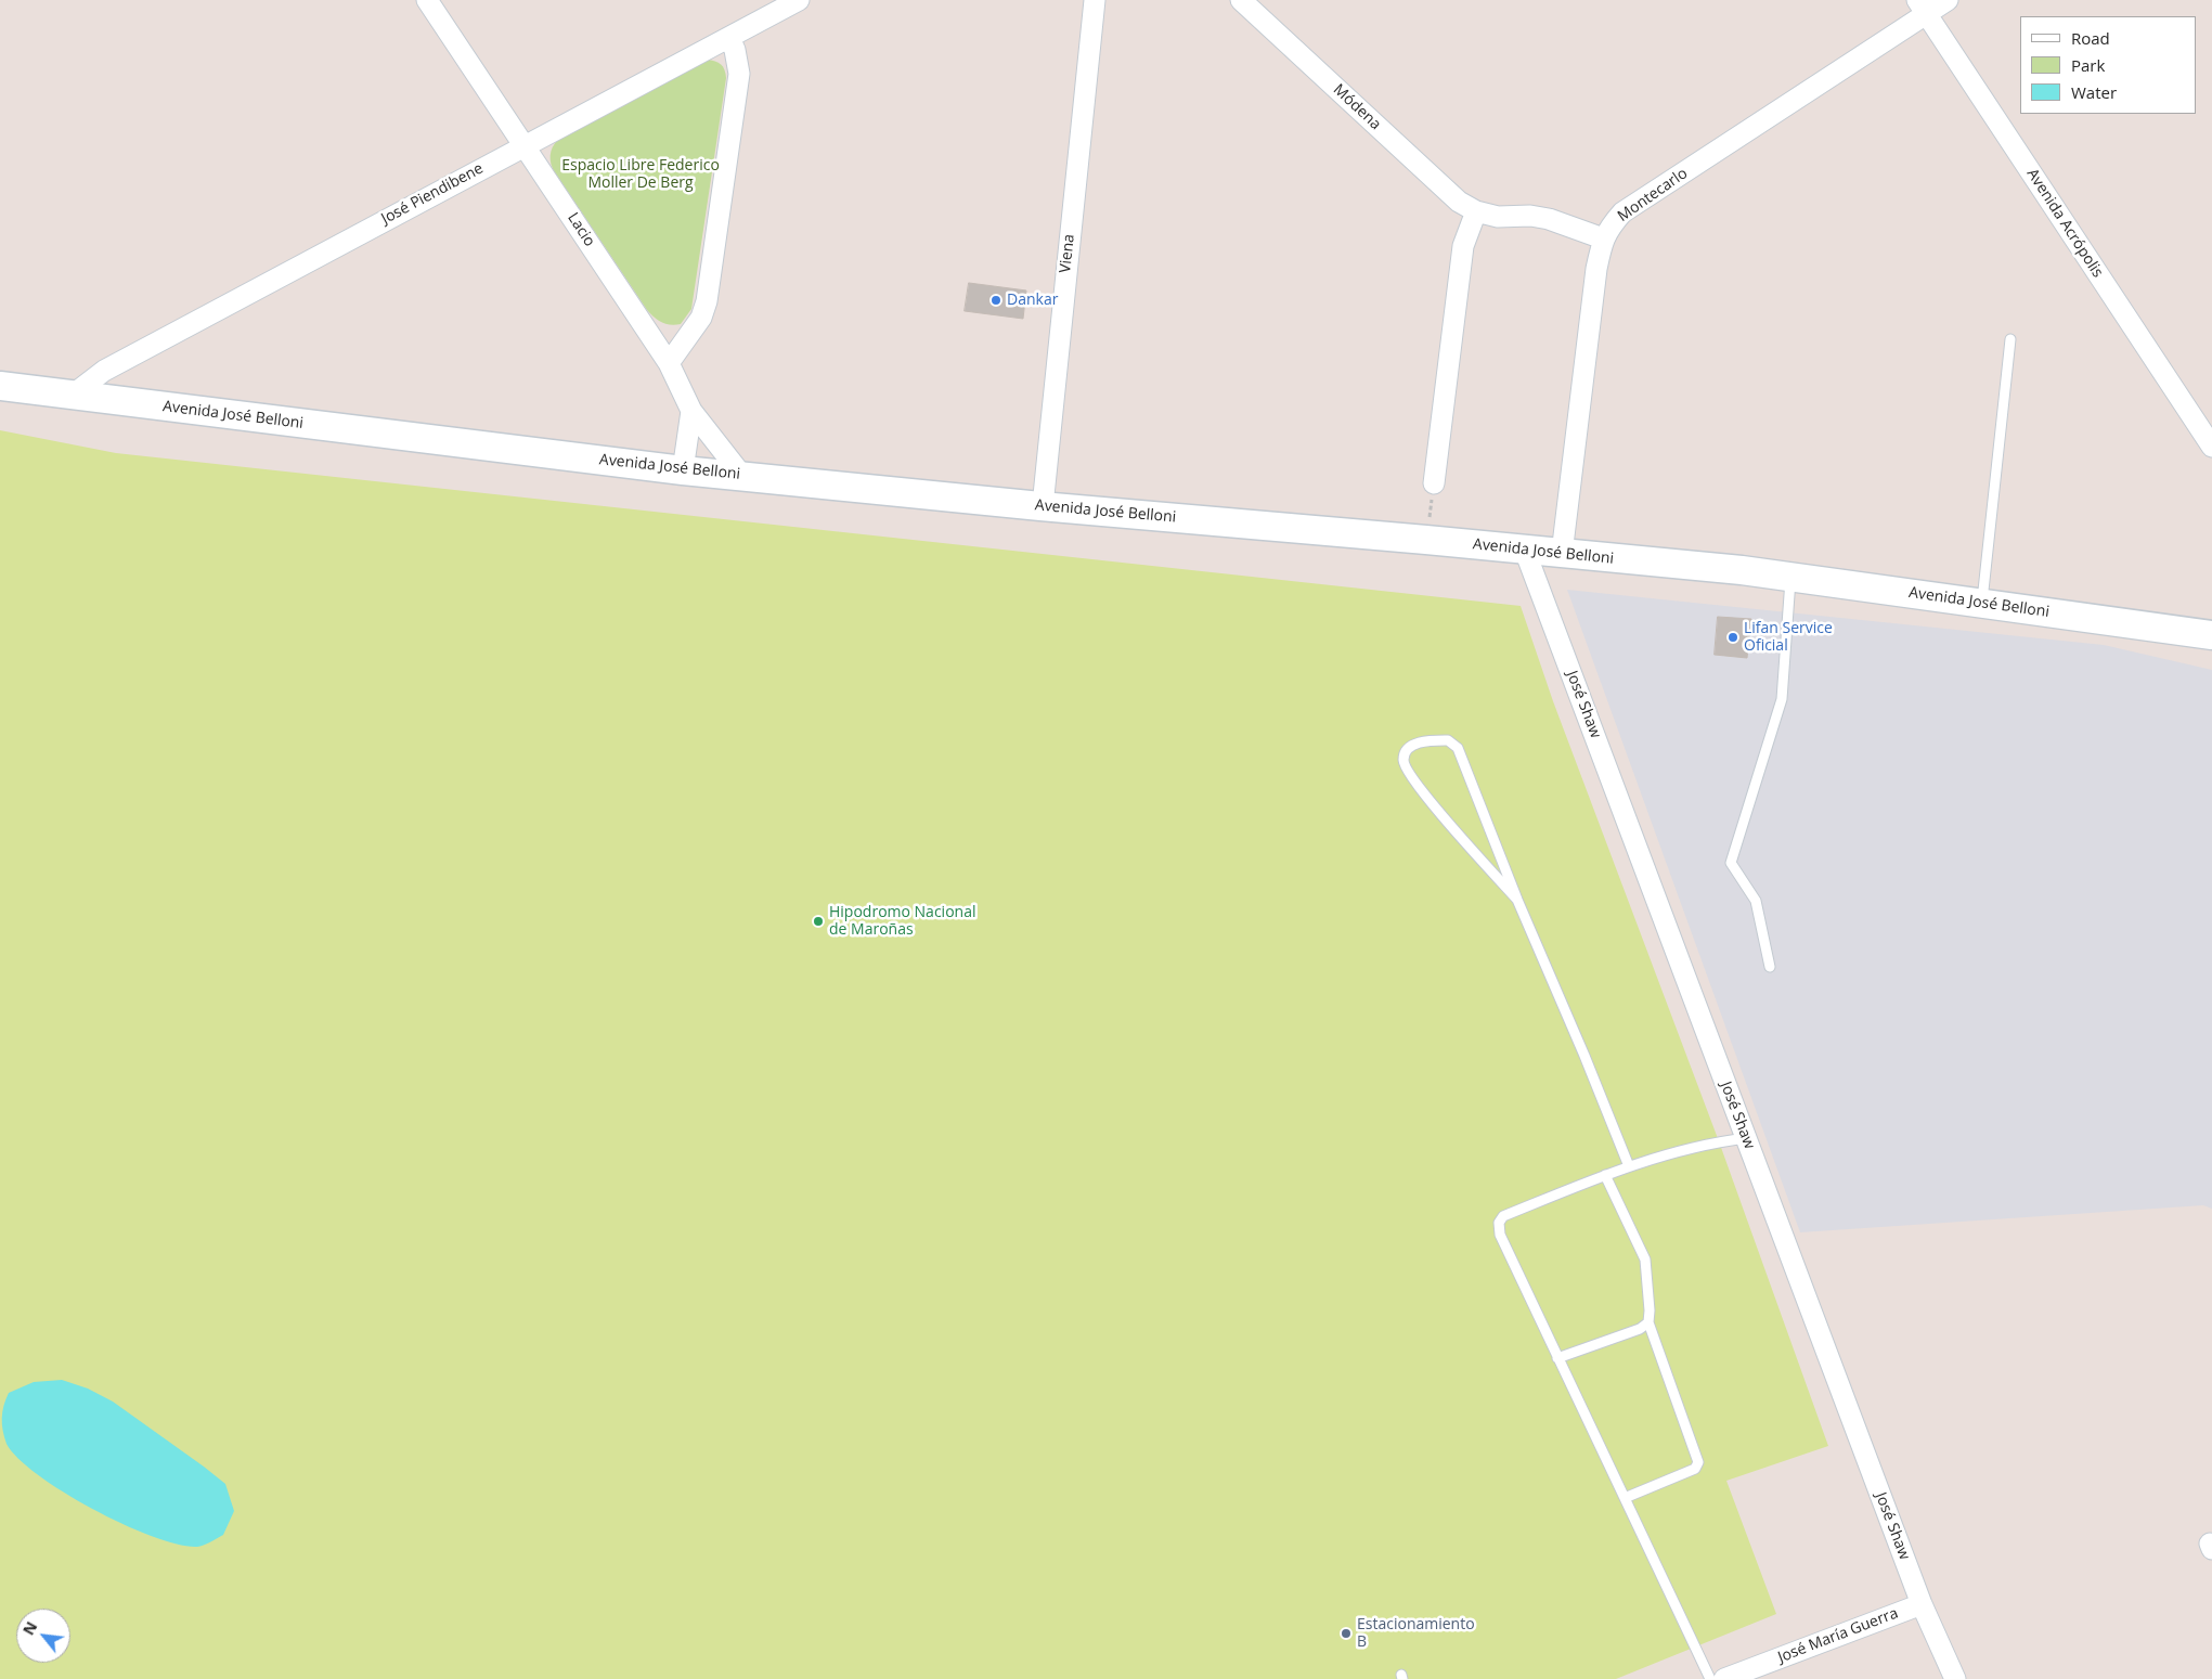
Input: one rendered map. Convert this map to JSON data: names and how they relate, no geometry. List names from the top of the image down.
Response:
{
  "streets": {
    "main road": ["Avenida José Belloni"],
    "street": [
      "Módena",
      "José Piendibene",
      "Montecarlo",
      "Avenida Acrópolis",
      "Lacio",
      "Viena",
      "José Shaw",
      "José María Guerra"
    ]
  },
  "crossings": [
    ["Módena", "Montecarlo"],
    ["José Piendibene", "Lacio"],
    ["José Piendibene", "Avenida José Belloni"],
    ["Montecarlo", "Avenida Acrópolis"],
    ["Montecarlo", "Avenida José Belloni"],
    ["Lacio", "Avenida José Belloni"],
    ["Viena", "Avenida José Belloni"],
    ["Avenida José Belloni", "José Shaw"],
    ["José Shaw", "José María Guerra"]
  ],
  "parks": ["Espacio Libre Federico Moller De Berg"],
  "places": [
    "Dankar",
    "Lifan Service Oficial",
    "Hipodromo Nacional de Maroñas",
    "Estacionamiento B"
  ],
  "legend": ["Road", "Park", "Water"],
  "north": "top left"
}
